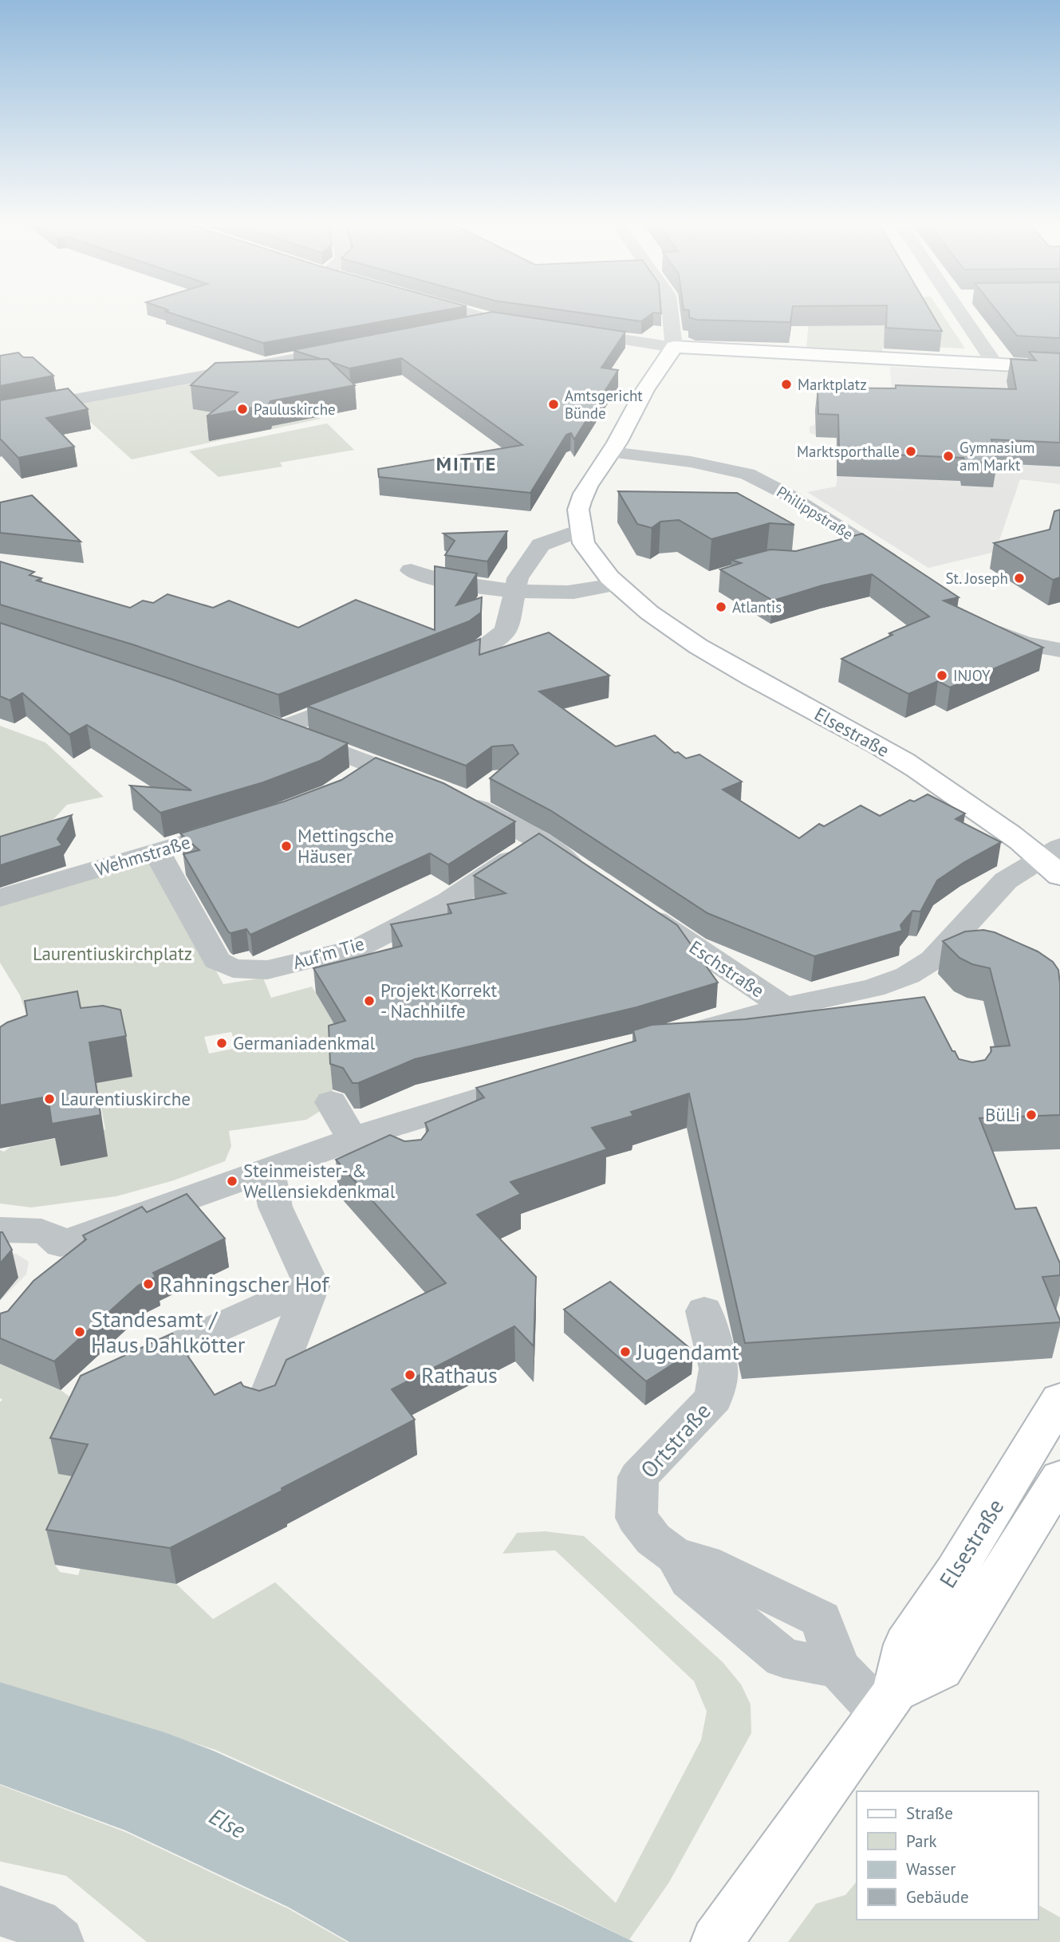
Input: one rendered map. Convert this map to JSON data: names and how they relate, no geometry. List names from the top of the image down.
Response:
{
  "streets": {
    "street": [
      "Philippstraße",
      "Elsestraße",
      "Wehmstraße",
      "Auf'm Tie",
      "Eschstraße",
      "Ortstraße"
    ]
  },
  "crossings": [
    ["Elsestraße", "Ortstraße"],
    ["Wehmstraße", "Auf'm Tie"]
  ],
  "districts": ["MITTE"],
  "water": ["Else"],
  "parks": ["Laurentiuskirchplatz"],
  "places": [
    "Marktplatz",
    "Amtsgericht Bünde",
    "Pauluskirche",
    "Marktsporthalle",
    "Gymnasium am Markt",
    "St. Joseph",
    "Atlantis",
    "INJOY",
    "Mettingsche Häuser",
    "Projekt Korrekt - Nachhilfe",
    "Germaniadenkmal",
    "Laurentiuskirche",
    "BüLi",
    "Steinmeister- & Wellensiekdenkmal",
    "Rahningscher Hof",
    "Standesamt / Haus Dahlkötter",
    "Jugendamt",
    "Rathaus"
  ],
  "legend": [
    "Straße",
    "Park",
    "Wasser",
    "Gebäude"
  ]
}
